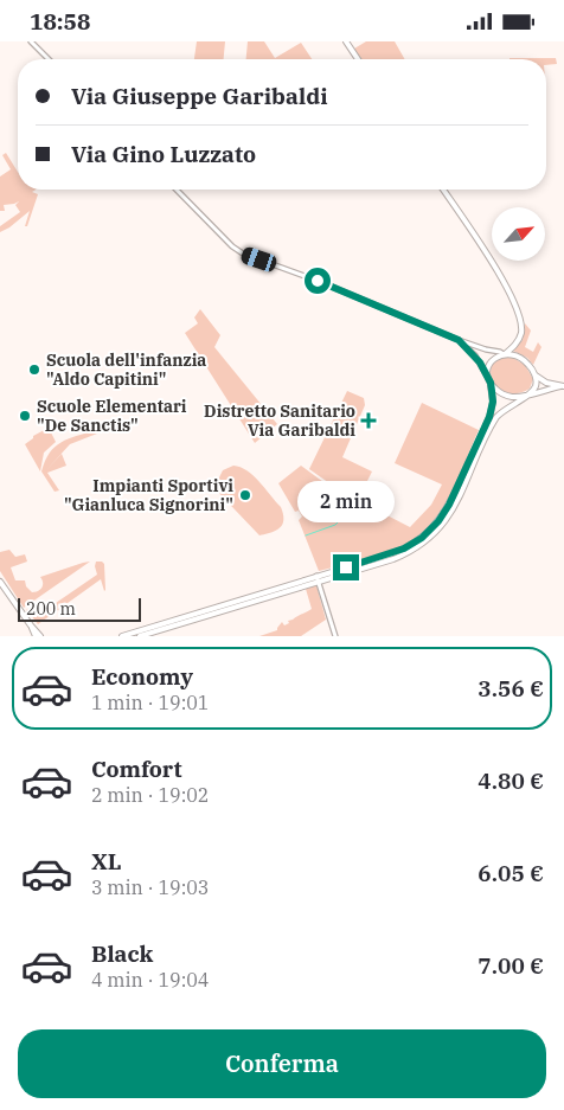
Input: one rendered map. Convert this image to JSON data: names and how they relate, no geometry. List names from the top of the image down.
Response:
{
  "places": {
    "other": ["Scuola dell'infanzia \"Aldo Capitini\"", "Scuole Elementari \"De Sanctis\"", "Impianti Sportivi \"Gianluca Signorini\""],
    "health": ["Distretto Sanitario Via Garibaldi"]
  },
  "scale_bar": "200 m",
  "north": "top right",
  "page": {
    "status": "18:58",
    "banner": ["Via Giuseppe Garibaldi", "Via Gino Luzzato"],
    "bubble": "2 min",
    "scale": "200 m",
    "list": [
      {
        "name": "Economy",
        "note": "1 min · 19:01",
        "value": "3.56 €"
      },
      {
        "name": "Comfort",
        "note": "2 min · 19:02",
        "value": "4.80 €"
      },
      {
        "name": "XL",
        "note": "3 min · 19:03",
        "value": "6.05 €"
      },
      {
        "name": "Black",
        "note": "4 min · 19:04",
        "value": "7.00 €"
      }
    ],
    "buttons": "Conferma"
  }
}
